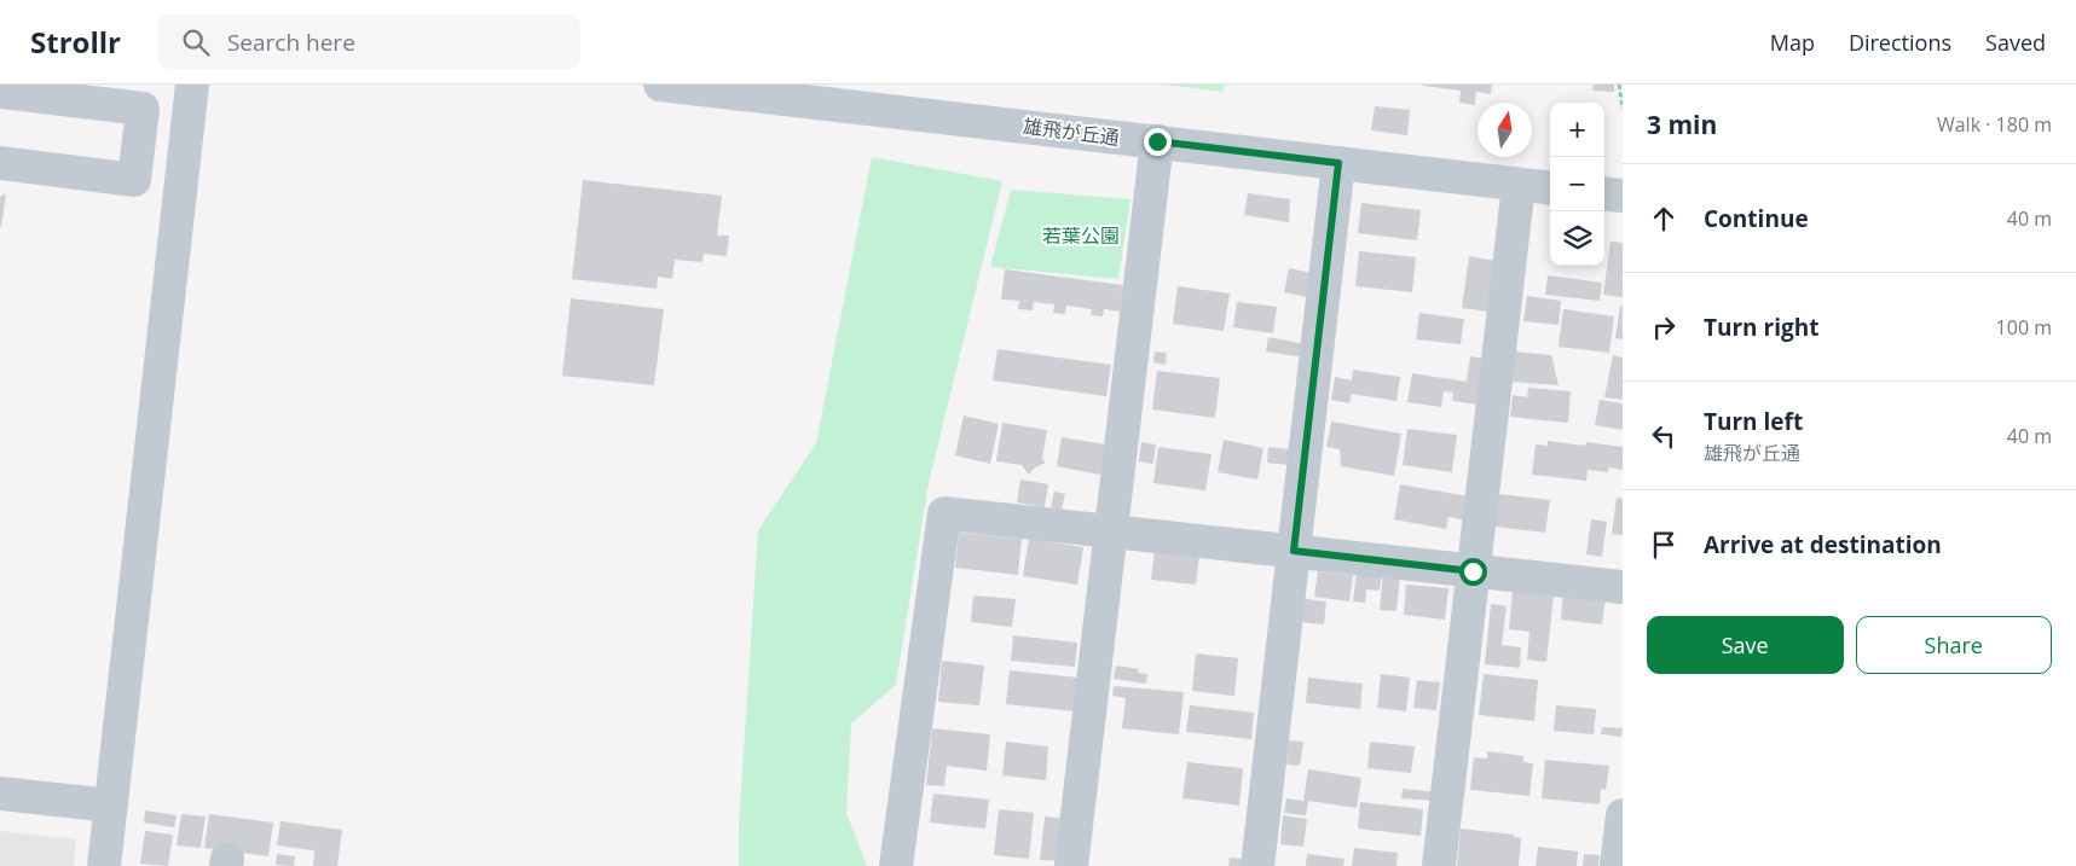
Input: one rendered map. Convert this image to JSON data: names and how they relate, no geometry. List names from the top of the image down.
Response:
{
  "streets": {
    "street": ["雄飛が丘通"]
  },
  "parks": ["若葉公園"],
  "north": "top",
  "page": {
    "header": "Strollr",
    "search": "Search here",
    "nav": ["Map", "Directions", "Saved"],
    "heading": ["3 min", "Walk · 180 m"],
    "map_buttons": ["+", "−"],
    "list": [
      ["Continue", "40 m"],
      ["Turn right", "100 m"],
      ["Turn left", "雄飛が丘通", "40 m"],
      "Arrive at destination"
    ],
    "buttons": ["Save", "Share"]
  }
}
